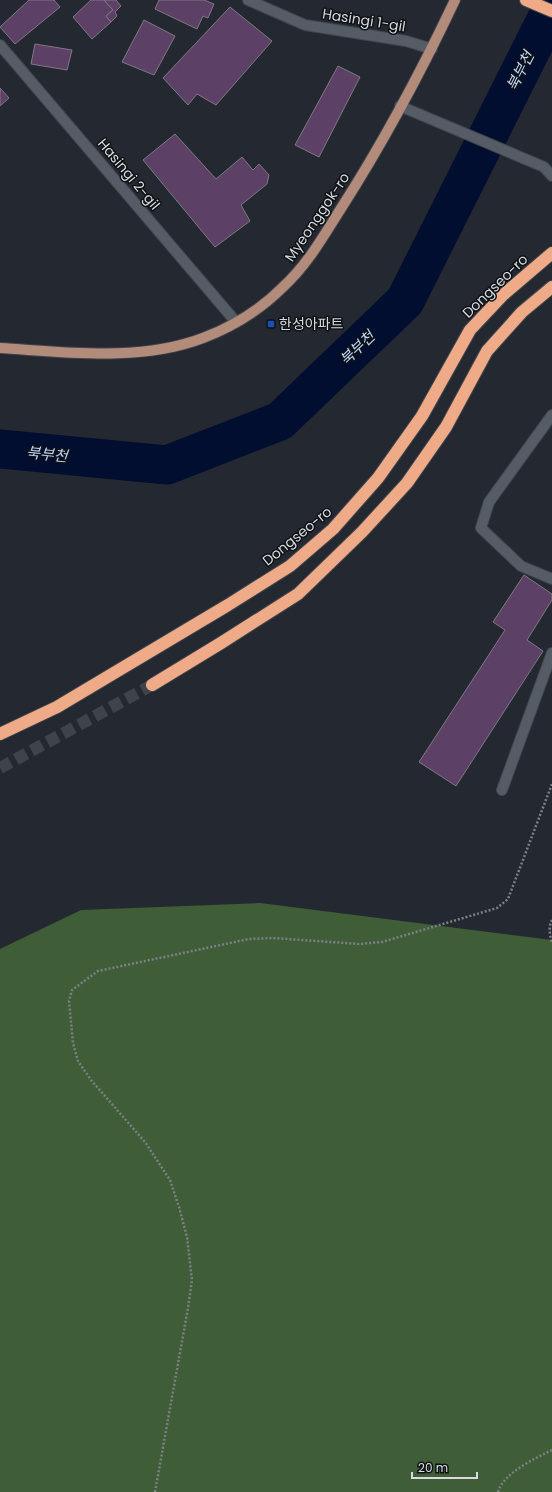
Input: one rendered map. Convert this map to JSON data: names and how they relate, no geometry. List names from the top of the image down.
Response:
{
  "streets": {
    "highway": ["Dongseo-ro"],
    "main road": ["Myeonggok-ro"],
    "street": ["Hasingi 1-gil", "Hasingi 2-gil"]
  },
  "crossings": [
    ["Hasingi 1-gil", "Myeonggok-ro"],
    ["Hasingi 2-gil", "Myeonggok-ro"]
  ],
  "water": ["북부천"],
  "places": {
    "transit": ["한성아파트"]
  },
  "scale_bar": "20 m"
}
